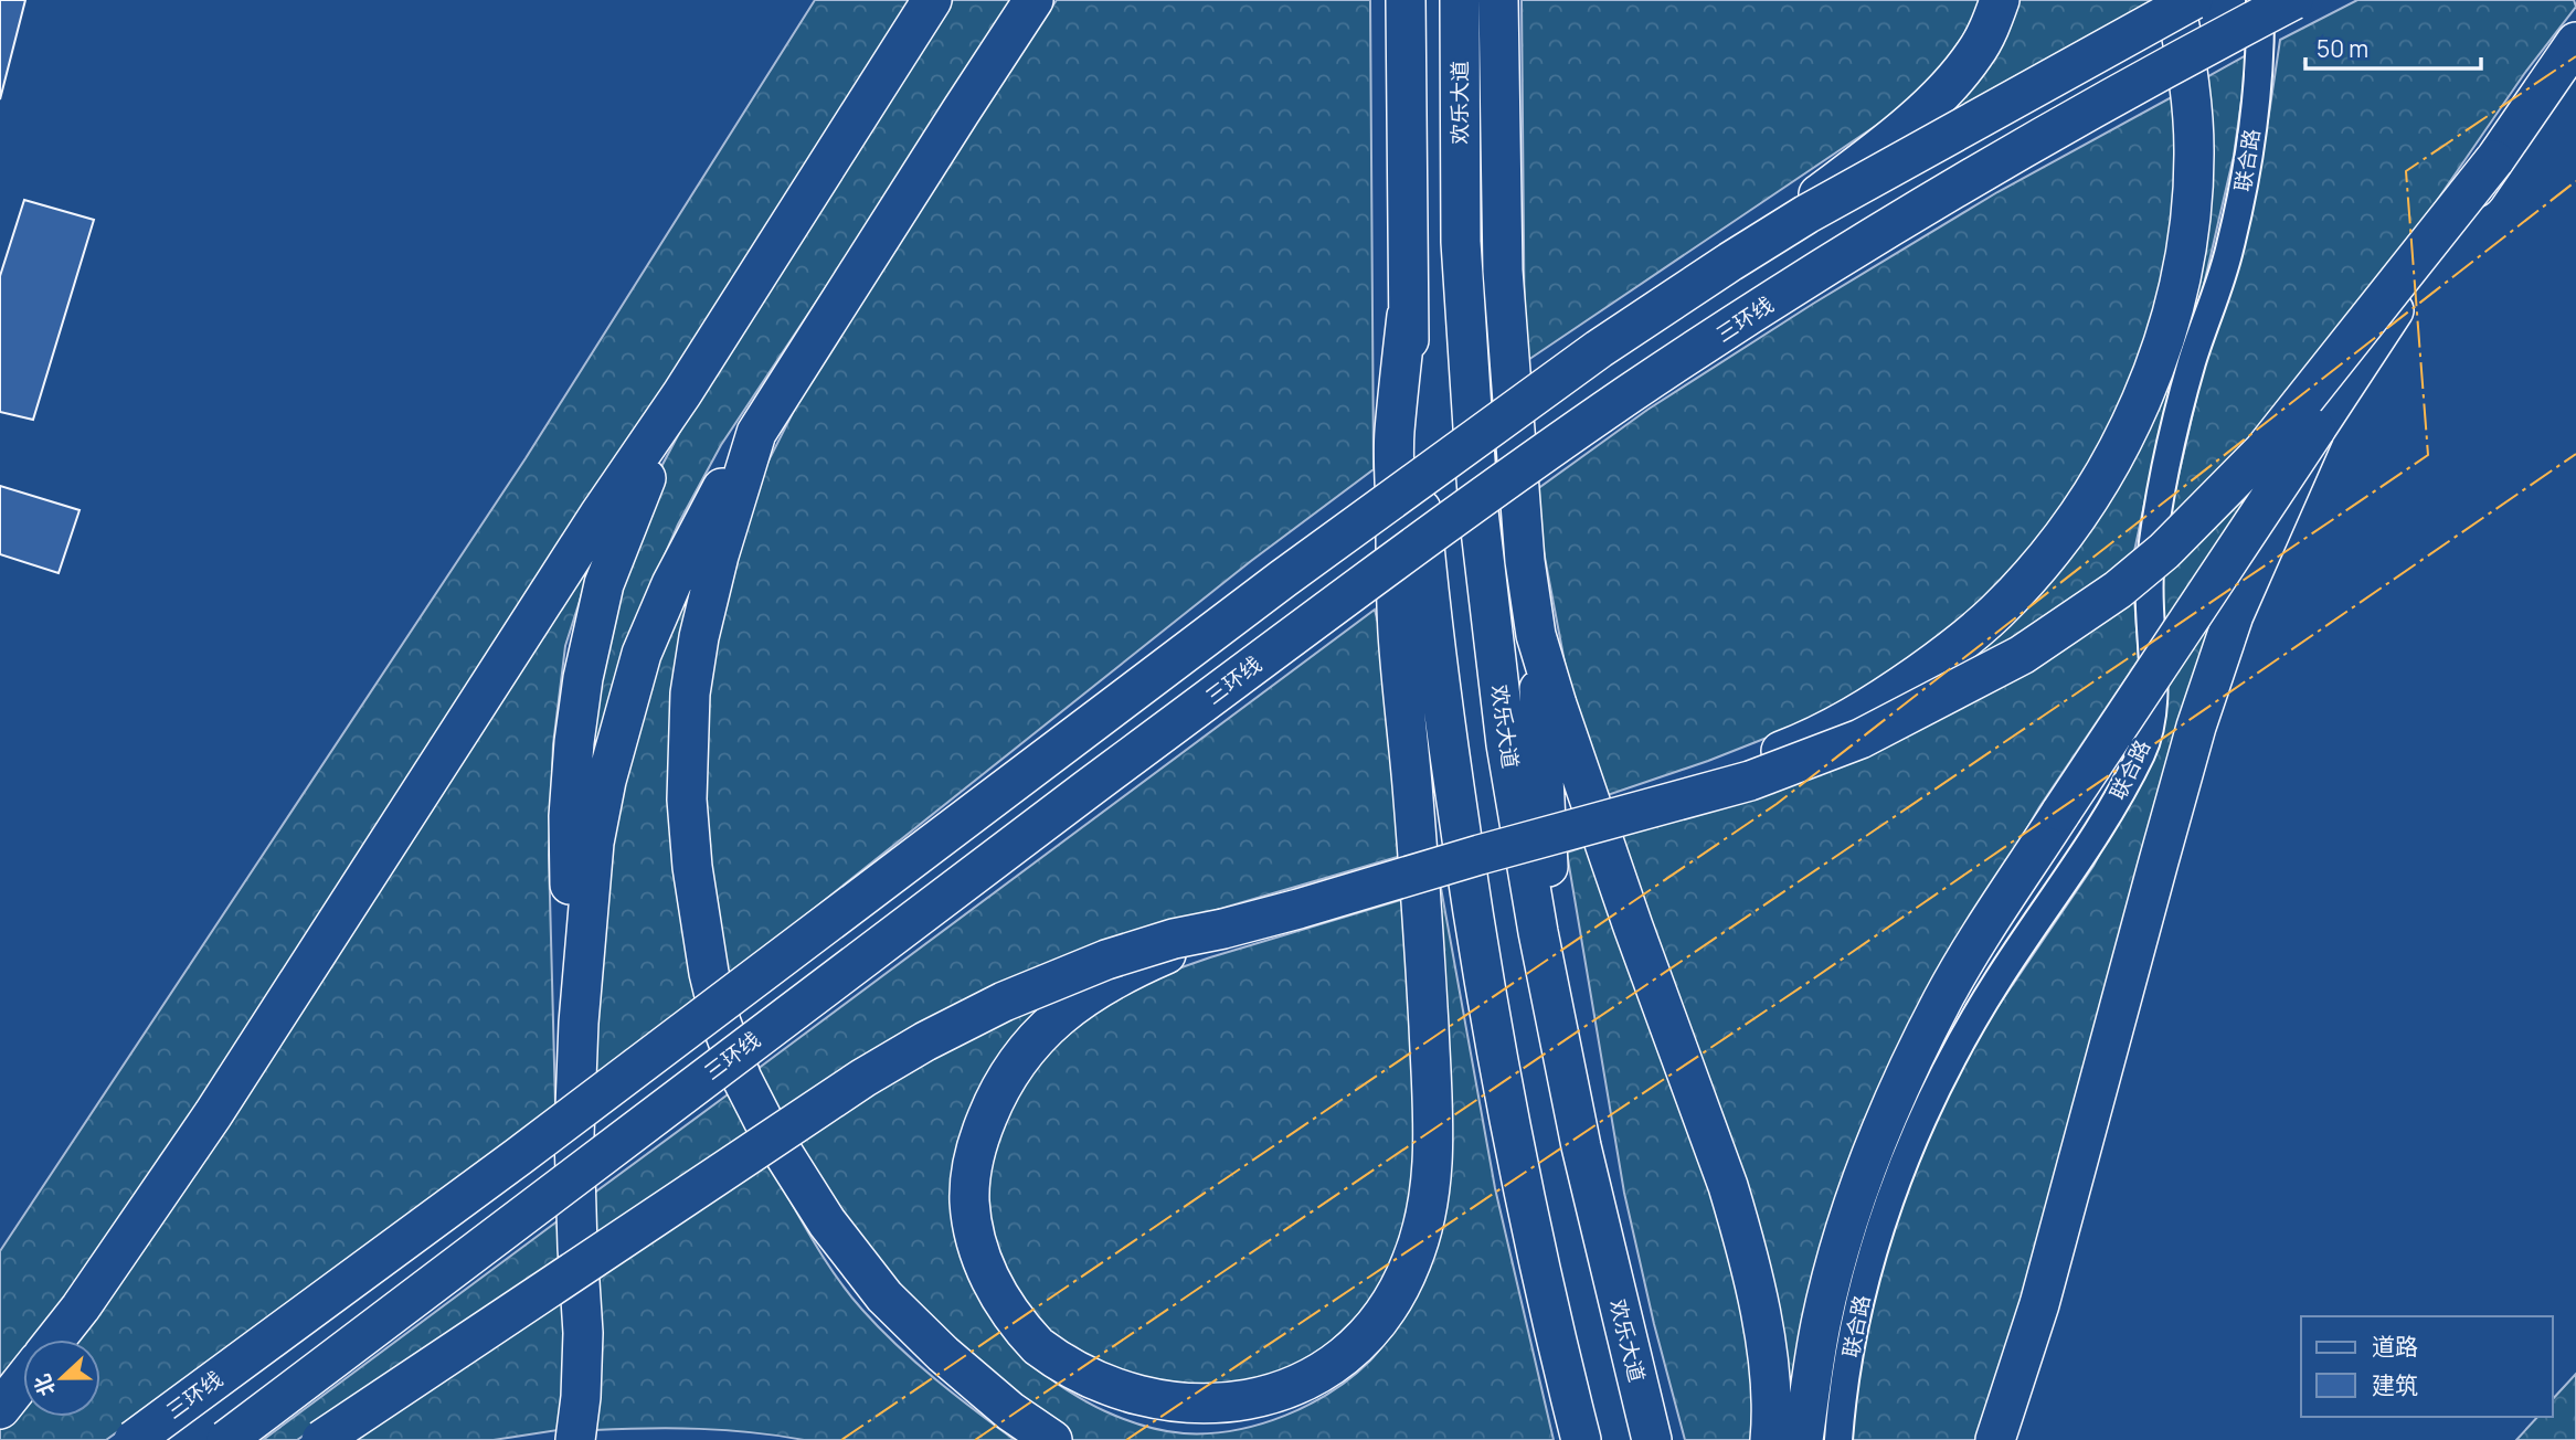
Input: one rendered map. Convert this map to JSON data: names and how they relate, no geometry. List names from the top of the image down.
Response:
{
  "streets": {
    "highway": ["欢乐大道", "三环线"],
    "street": ["联合路"]
  },
  "legend": ["道路", "建筑"],
  "scale_bar": "50 m",
  "north": "left"
}
